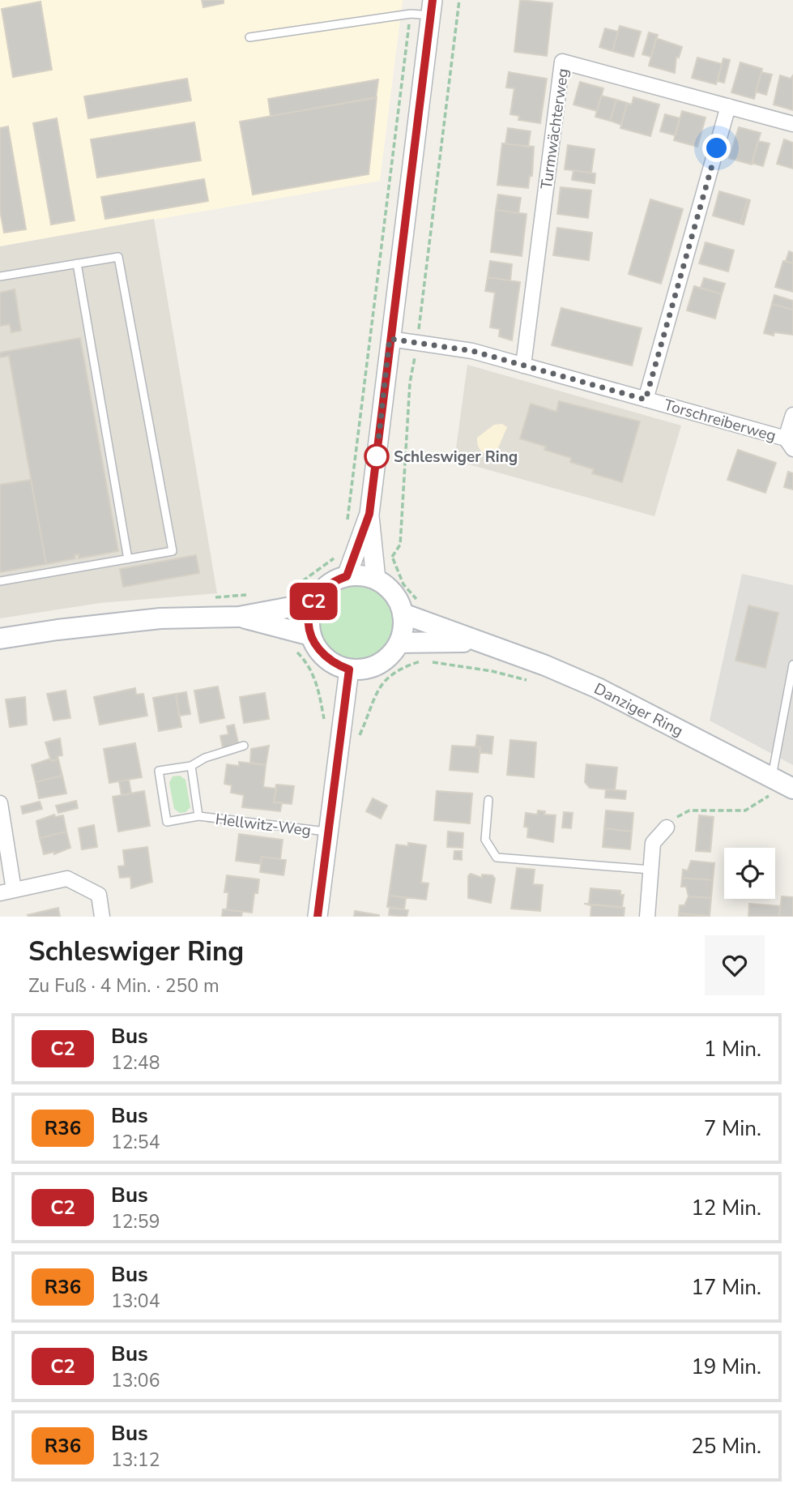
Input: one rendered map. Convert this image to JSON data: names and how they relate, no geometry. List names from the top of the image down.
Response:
{
  "streets": {
    "main road": ["Danziger Ring"],
    "street": ["Turmwächterweg", "Torschreiberweg"],
    "lane": ["Hellwitz-Weg"]
  },
  "crossings": [
    ["Turmwächterweg", "Torschreiberweg"]
  ],
  "places": ["Schleswiger Ring"],
  "lines": ["bus line C2"],
  "page": {
    "on_map": "C2",
    "heading": ["Schleswiger Ring", "Zu Fuß · 4 Min. · 250 m"],
    "list": [
      {
        "mark": "C2",
        "name": "Bus",
        "note": "12:48",
        "value": "1 Min."
      },
      {
        "mark": "R36",
        "name": "Bus",
        "note": "12:54",
        "value": "7 Min."
      },
      {
        "mark": "C2",
        "name": "Bus",
        "note": "12:59",
        "value": "12 Min."
      },
      {
        "mark": "R36",
        "name": "Bus",
        "note": "13:04",
        "value": "17 Min."
      },
      {
        "mark": "C2",
        "name": "Bus",
        "note": "13:06",
        "value": "19 Min."
      },
      {
        "mark": "R36",
        "name": "Bus",
        "note": "13:12",
        "value": "25 Min."
      }
    ]
  }
}
